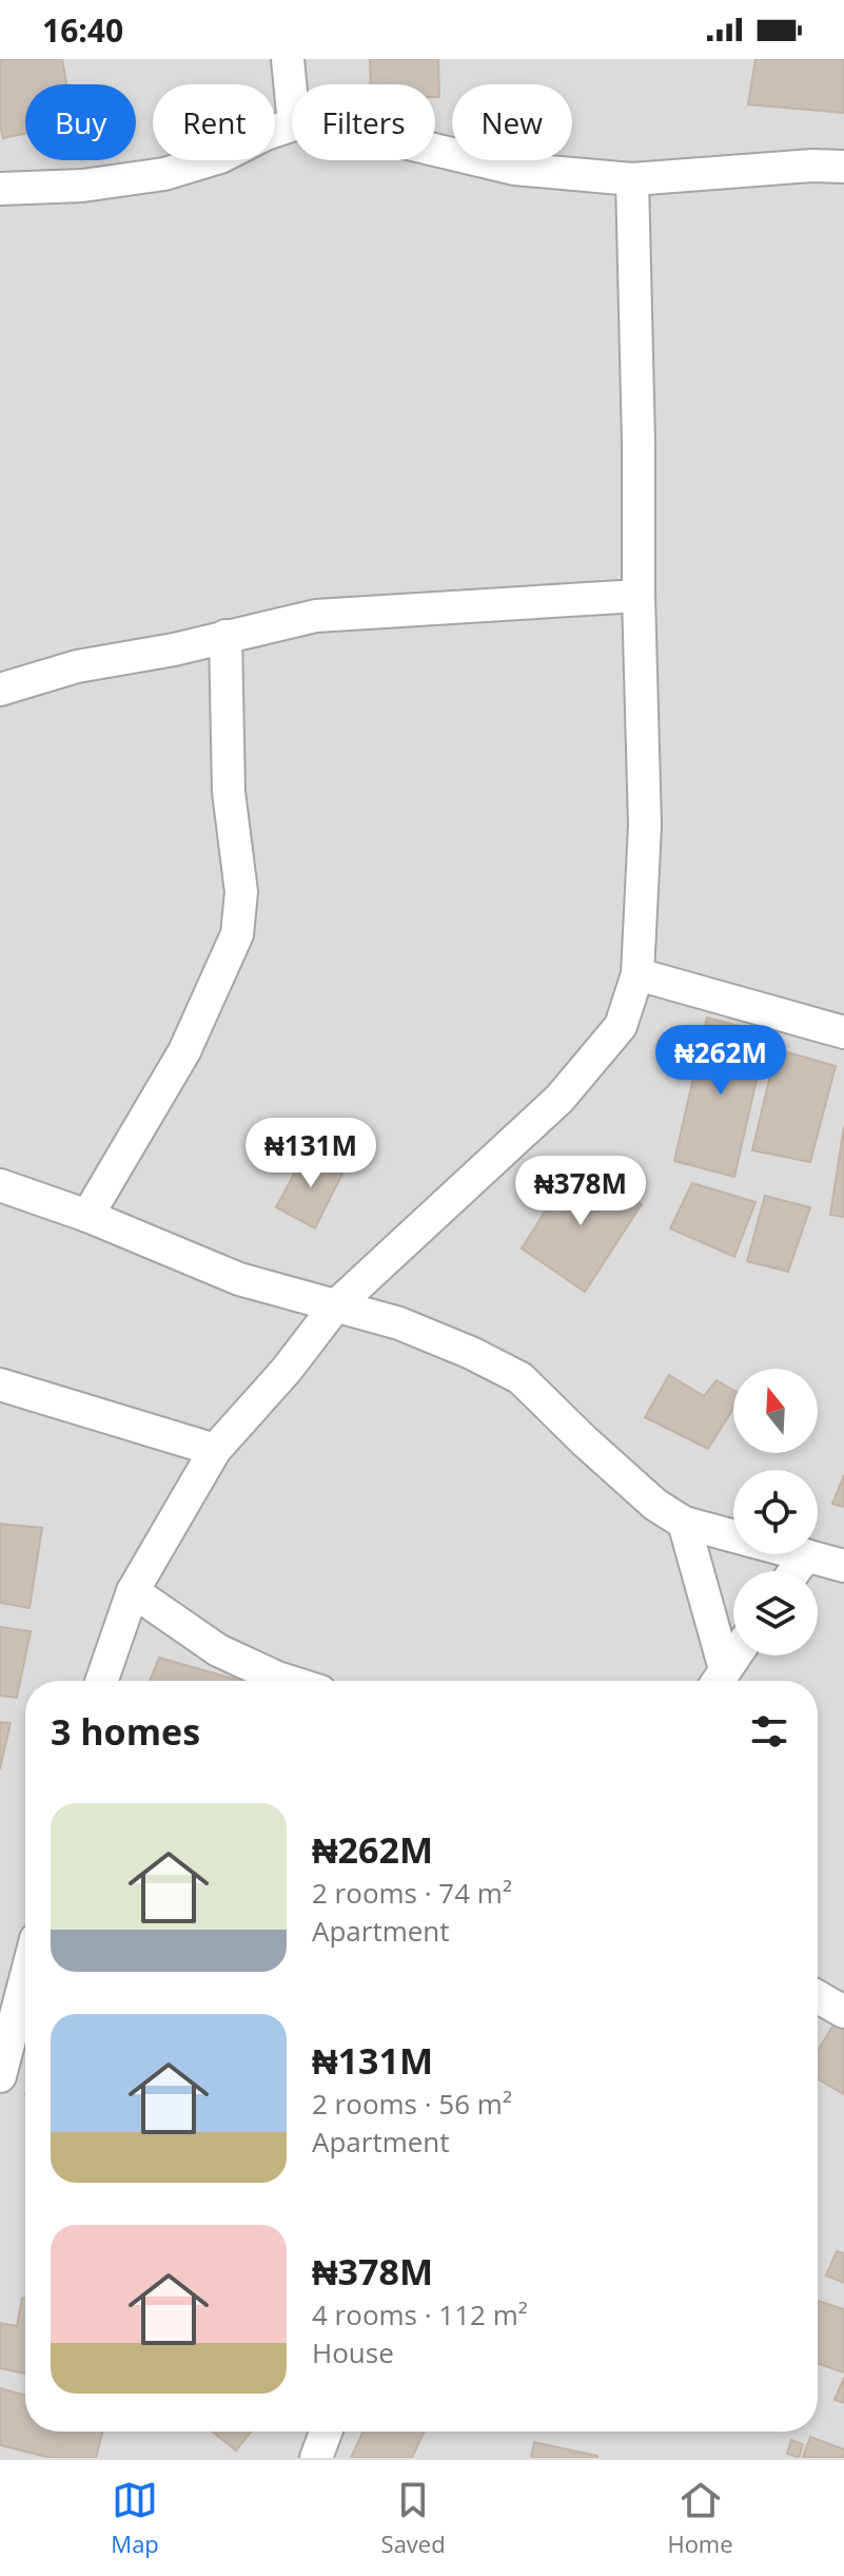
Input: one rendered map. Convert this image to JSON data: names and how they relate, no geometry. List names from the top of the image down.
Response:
{
  "north": "top",
  "page": {
    "status": "16:40",
    "chip": [
      "Buy",
      "Rent",
      "Filters",
      "New"
    ],
    "price": ["₦262M", "₦131M", "₦378M"],
    "heading": "3 homes",
    "list": [
      {
        "name": "₦262M",
        "note": "2 rooms · 74 m² · Apartment"
      },
      {
        "name": "₦131M",
        "note": "2 rooms · 56 m² · Apartment"
      },
      {
        "name": "₦378M",
        "note": "4 rooms · 112 m² · House"
      }
    ],
    "tabs": ["Map", "Saved", "Home"]
  }
}
